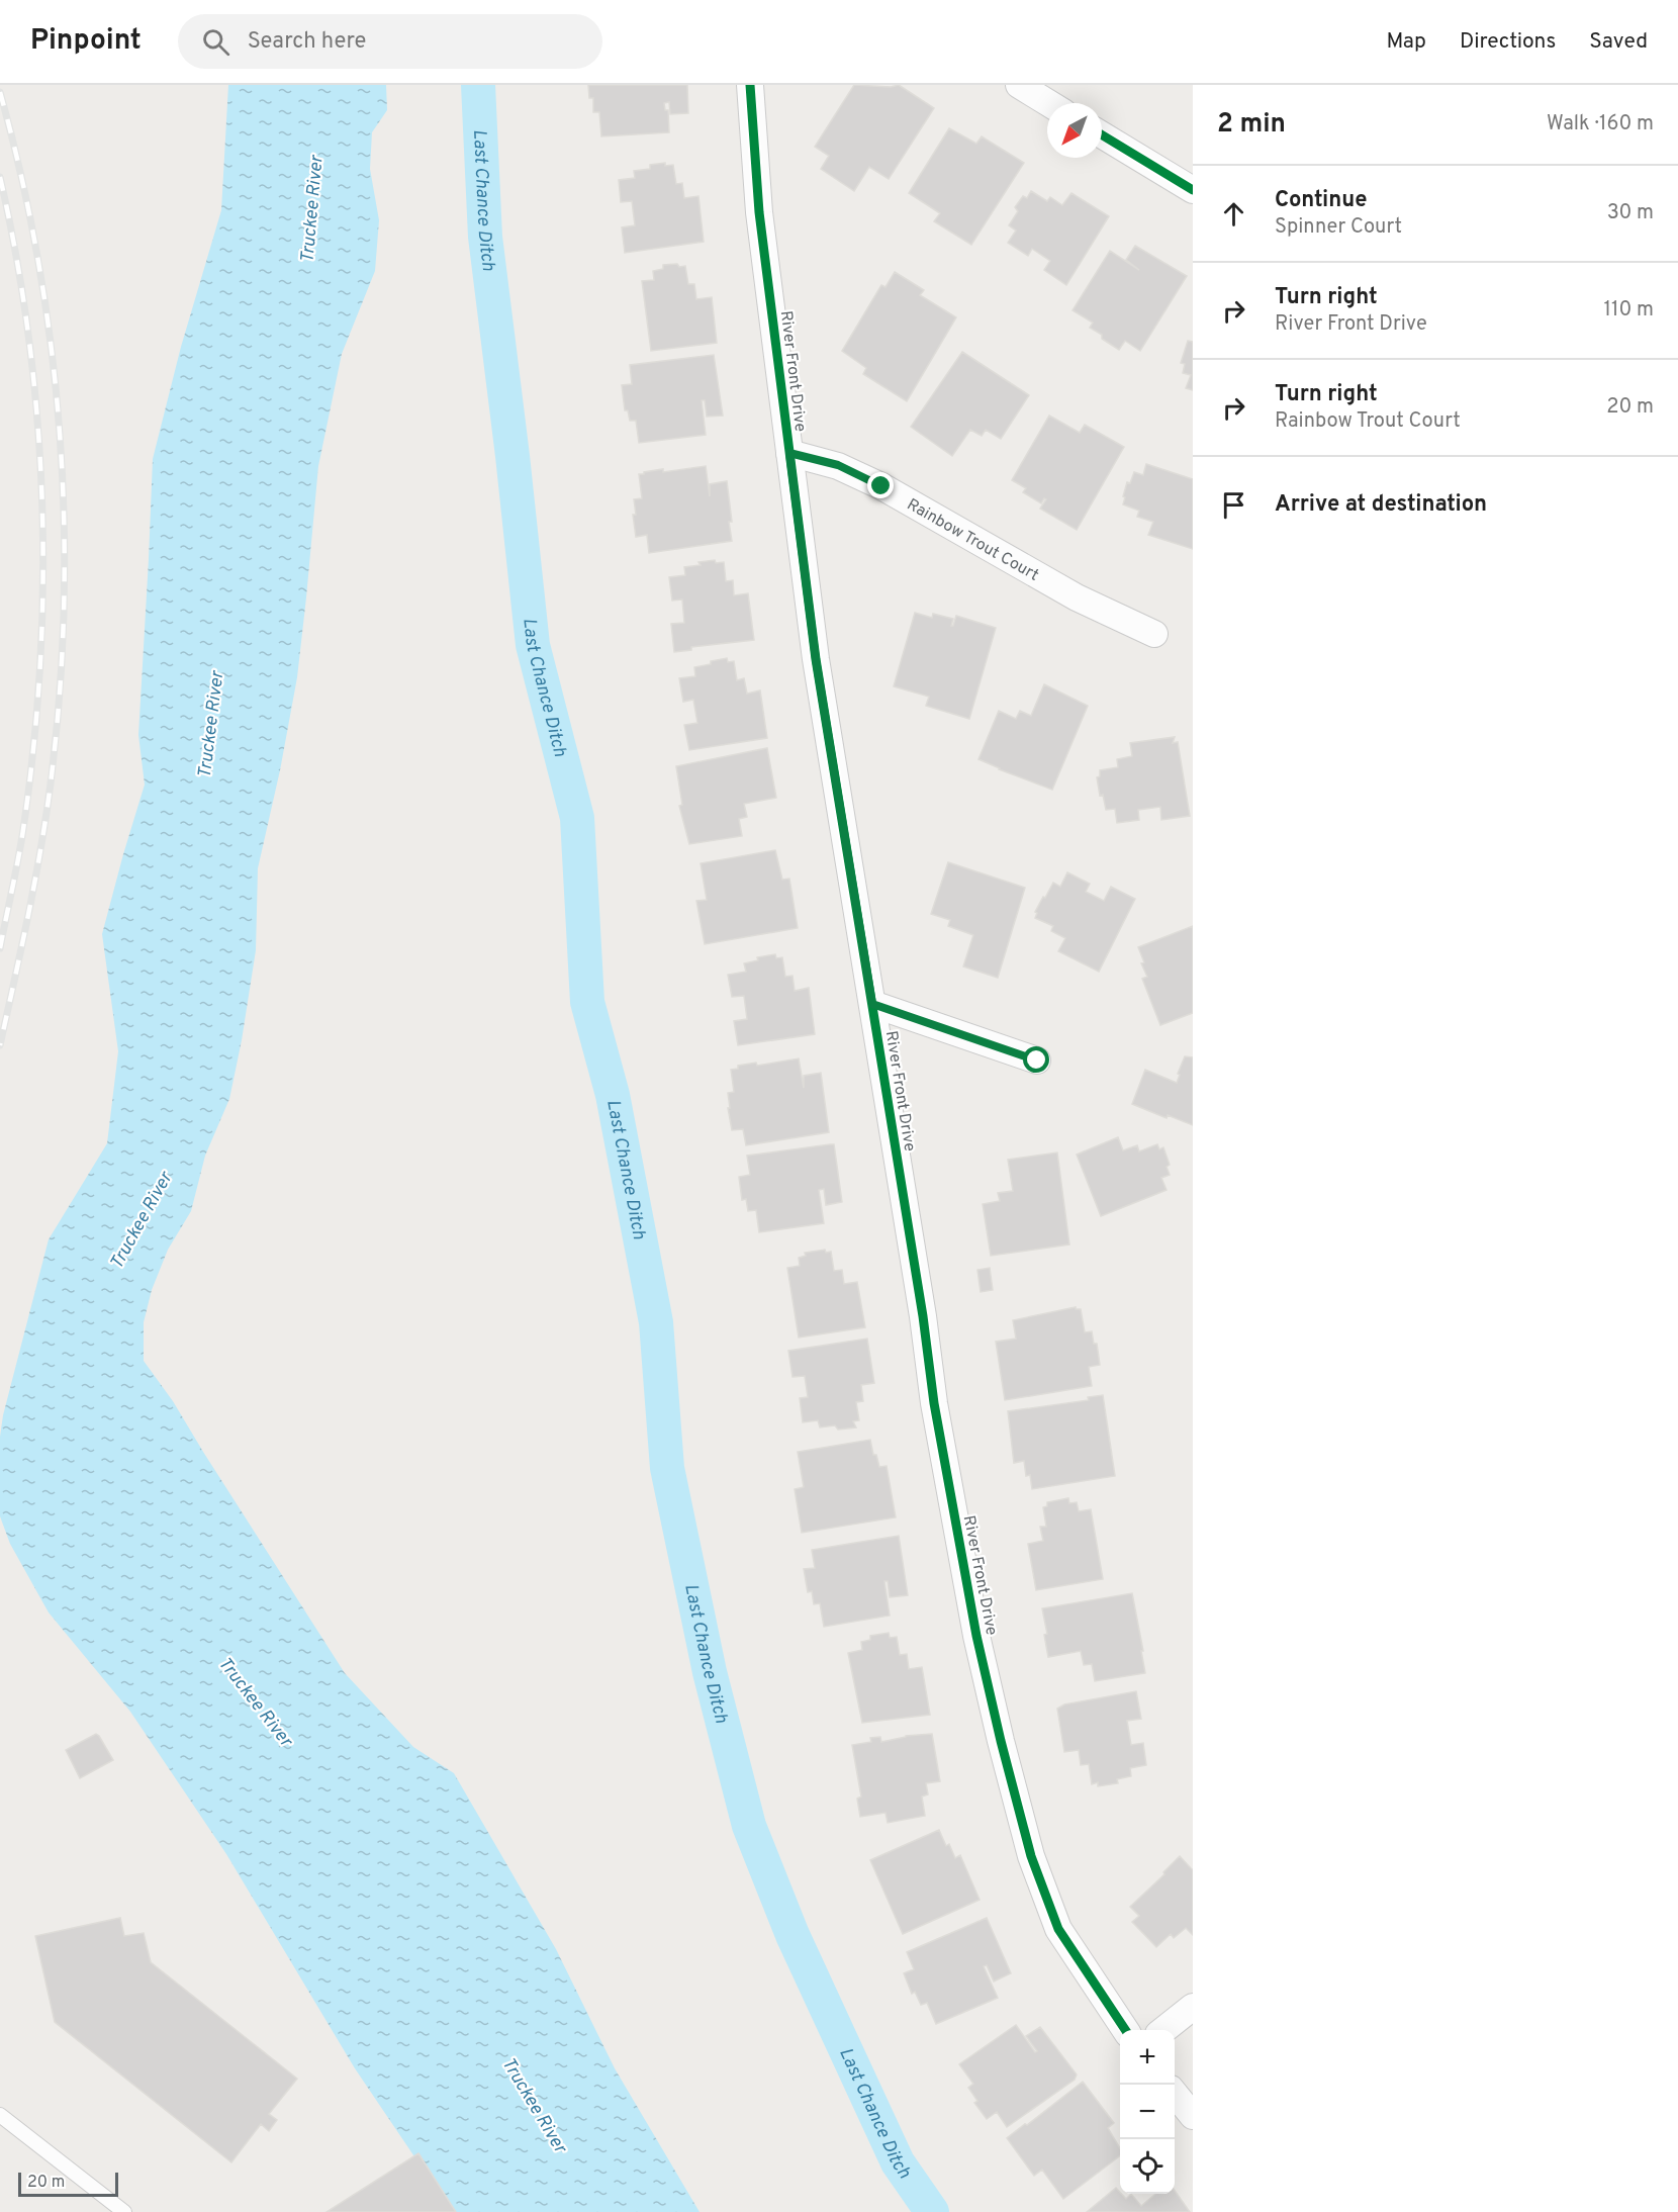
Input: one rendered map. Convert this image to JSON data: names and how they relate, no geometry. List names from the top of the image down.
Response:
{
  "streets": {
    "street": ["River Front Drive", "Rainbow Trout Court"]
  },
  "crossings": [
    ["River Front Drive", "Rainbow Trout Court"]
  ],
  "water": ["Last Chance Ditch", "Truckee River"],
  "scale_bar": "20 m",
  "north": "bottom left",
  "page": {
    "header": "Pinpoint",
    "search": "Search here",
    "nav": ["Map", "Directions", "Saved"],
    "heading": ["2 min", "Walk · 160 m"],
    "list": [
      ["Continue", "Spinner Court", "30 m"],
      ["Turn right", "River Front Drive", "110 m"],
      ["Turn right", "Rainbow Trout Court", "20 m"],
      "Arrive at destination"
    ],
    "map_buttons": ["+", "−"],
    "scale": "20 m"
  }
}
